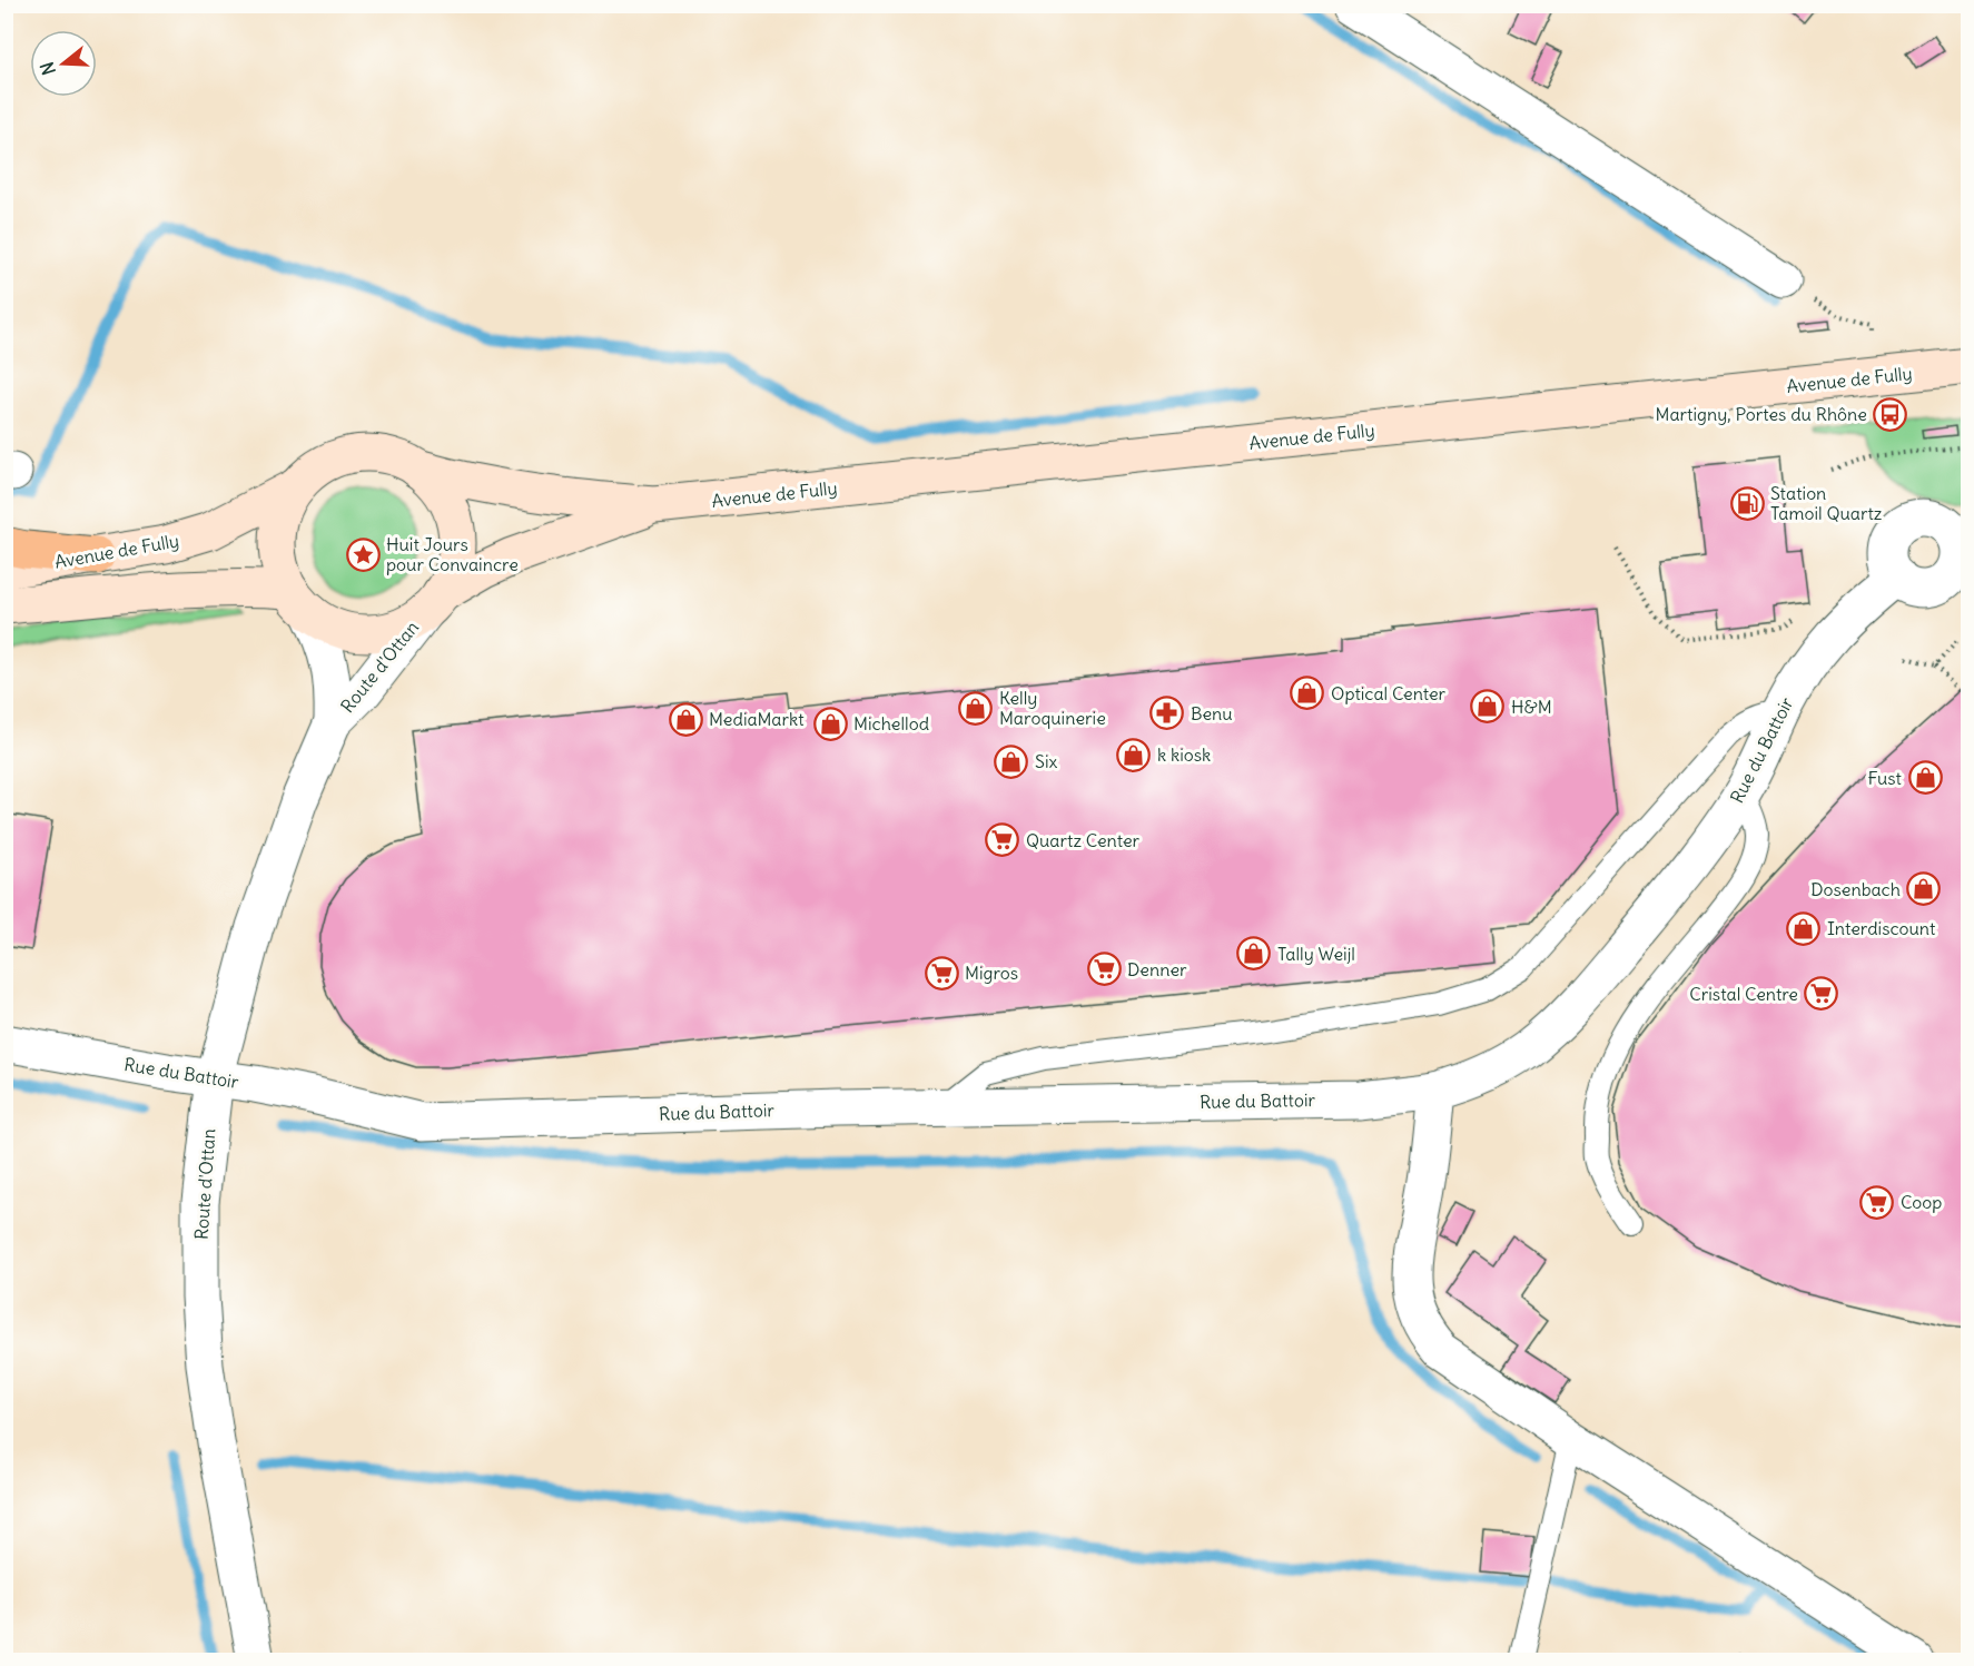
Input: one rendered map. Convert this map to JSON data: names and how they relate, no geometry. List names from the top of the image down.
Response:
{
  "streets": {
    "main road": ["Avenue de Fully"],
    "street": ["Route d'Ottan", "Rue du Battoir"]
  },
  "crossings": [
    ["Avenue de Fully", "Route d'Ottan"],
    ["Route d'Ottan", "Rue du Battoir"]
  ],
  "places": {
    "bus stop": ["Martigny, Portes du Rhône"],
    "fuel station": ["Station Tamoil Quartz"],
    "place": ["Huit Jours pour Convaincre"],
    "shop": [
      "Optical Center",
      "H&M",
      "Kelly Maroquinerie",
      "MediaMarkt",
      "Michellod",
      "k kiosk",
      "Six",
      "Fust",
      "Dosenbach",
      "Interdiscount",
      "Tally Weijl"
    ],
    "pharmacy": ["Benu"],
    "supermarket": [
      "Quartz Center",
      "Denner",
      "Migros",
      "Cristal Centre",
      "Coop"
    ]
  },
  "north": "left"
}
